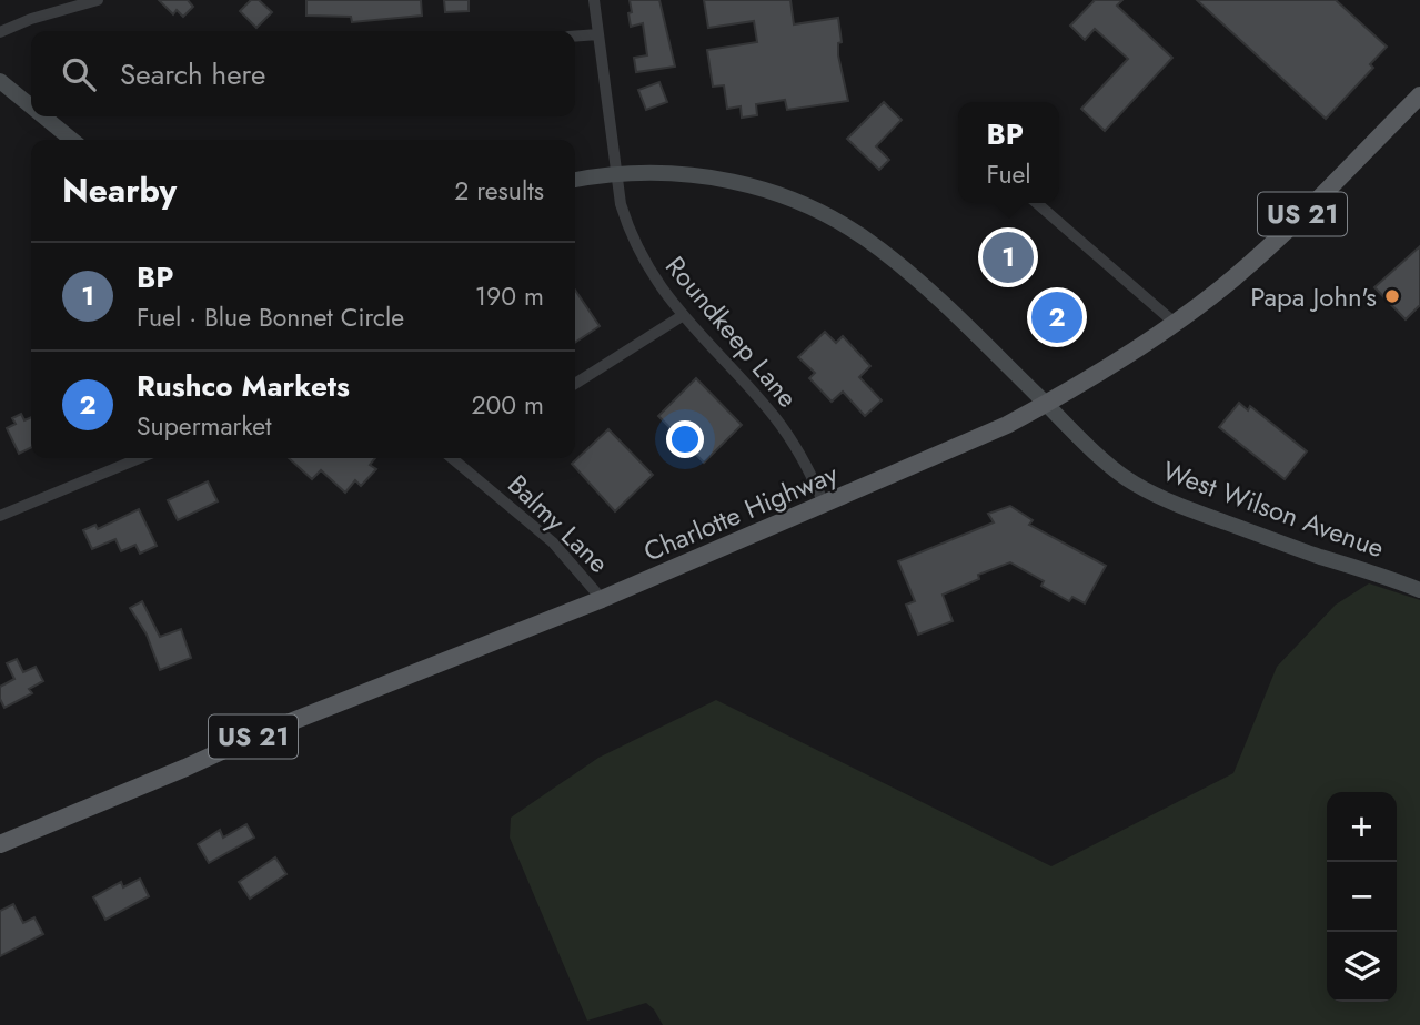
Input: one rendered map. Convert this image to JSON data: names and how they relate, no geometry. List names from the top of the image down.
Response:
{
  "streets": {
    "main road": ["US 21", "West Wilson Avenue", "Charlotte Highway"],
    "street": ["Roundkeep Lane", "Balmy Lane"]
  },
  "crossings": [
    ["Roundkeep Lane", "West Wilson Avenue"],
    ["Roundkeep Lane", "Charlotte Highway"],
    ["West Wilson Avenue", "Charlotte Highway"],
    ["Charlotte Highway", "Balmy Lane"]
  ],
  "places": ["Papa John's"],
  "page": {
    "search": "Search here",
    "popup": ["BP", "Fuel"],
    "heading": ["Nearby", "2 results"],
    "pins": ["1", "2"],
    "list": [
      {
        "mark": "1",
        "name": "BP",
        "note": "Fuel · Blue Bonnet Circle",
        "value": "190 m"
      },
      {
        "mark": "2",
        "name": "Rushco Markets",
        "note": "Supermarket",
        "value": "200 m"
      }
    ],
    "map_buttons": ["+", "−"]
  }
}
